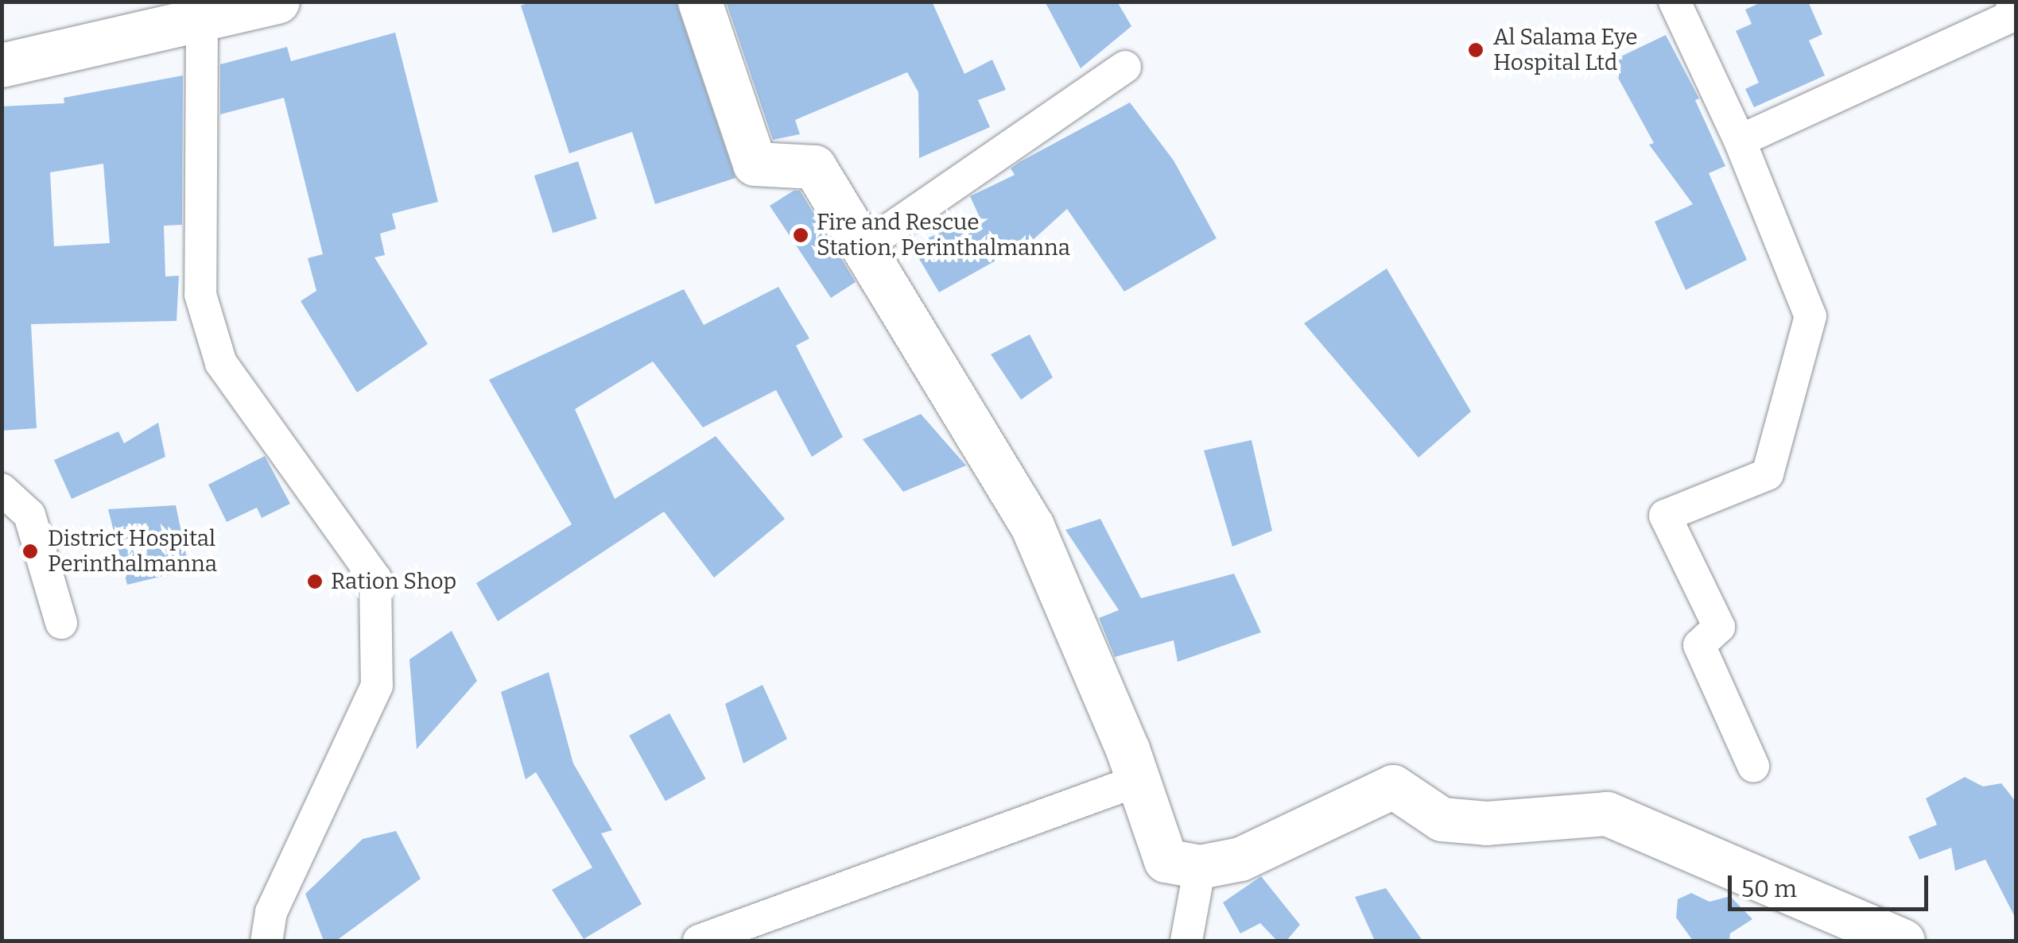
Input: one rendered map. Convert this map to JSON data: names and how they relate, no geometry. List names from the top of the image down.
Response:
{
  "places": [
    "Al Salama Eye Hospital Ltd",
    "Fire and Rescue Station, Perinthalmanna",
    "District Hospital Perinthalmanna",
    "Ration Shop"
  ],
  "scale_bar": "50 m"
}
